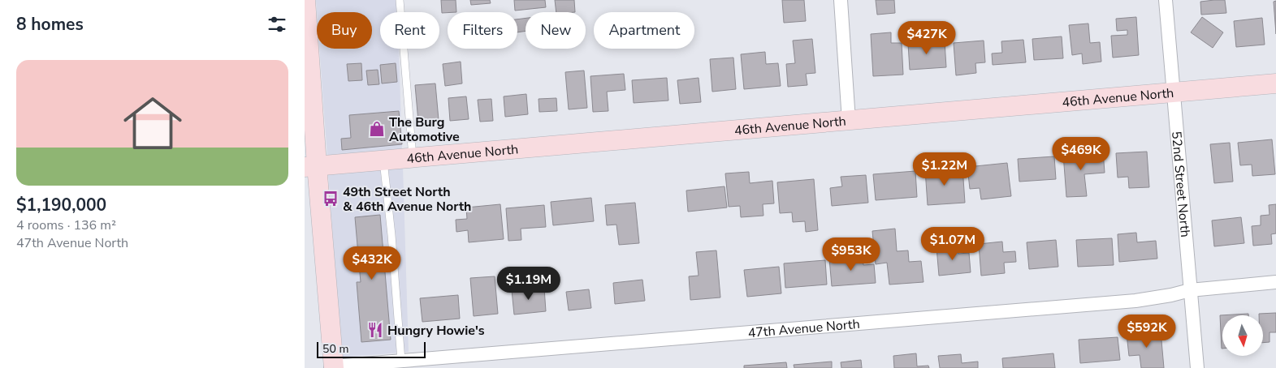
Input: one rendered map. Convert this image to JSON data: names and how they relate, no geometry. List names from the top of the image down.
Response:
{
  "streets": {
    "street": ["46th Avenue North", "52nd Street North", "47th Avenue North"]
  },
  "crossings": [
    ["46th Avenue North", "52nd Street North"],
    ["52nd Street North", "47th Avenue North"]
  ],
  "places": {
    "shop": ["The Burg Automotive"],
    "bus stop": ["49th Street North & 46th Avenue North"],
    "restaurant": ["Hungry Howie's"]
  },
  "scale_bar": "50 m",
  "north": "bottom",
  "page": {
    "heading": "8 homes",
    "chip": [
      "Buy",
      "Rent",
      "Filters",
      "New",
      "Apartment"
    ],
    "price": [
      "$427K",
      "$469K",
      "$1.22M",
      "$1.07M",
      "$953K",
      "$432K",
      "$1.19M",
      "$592K"
    ],
    "list": [
      {
        "name": "$1,190,000",
        "note": "4 rooms · 136 m² · 47th Avenue North"
      }
    ],
    "scale": "50 m"
  }
}
